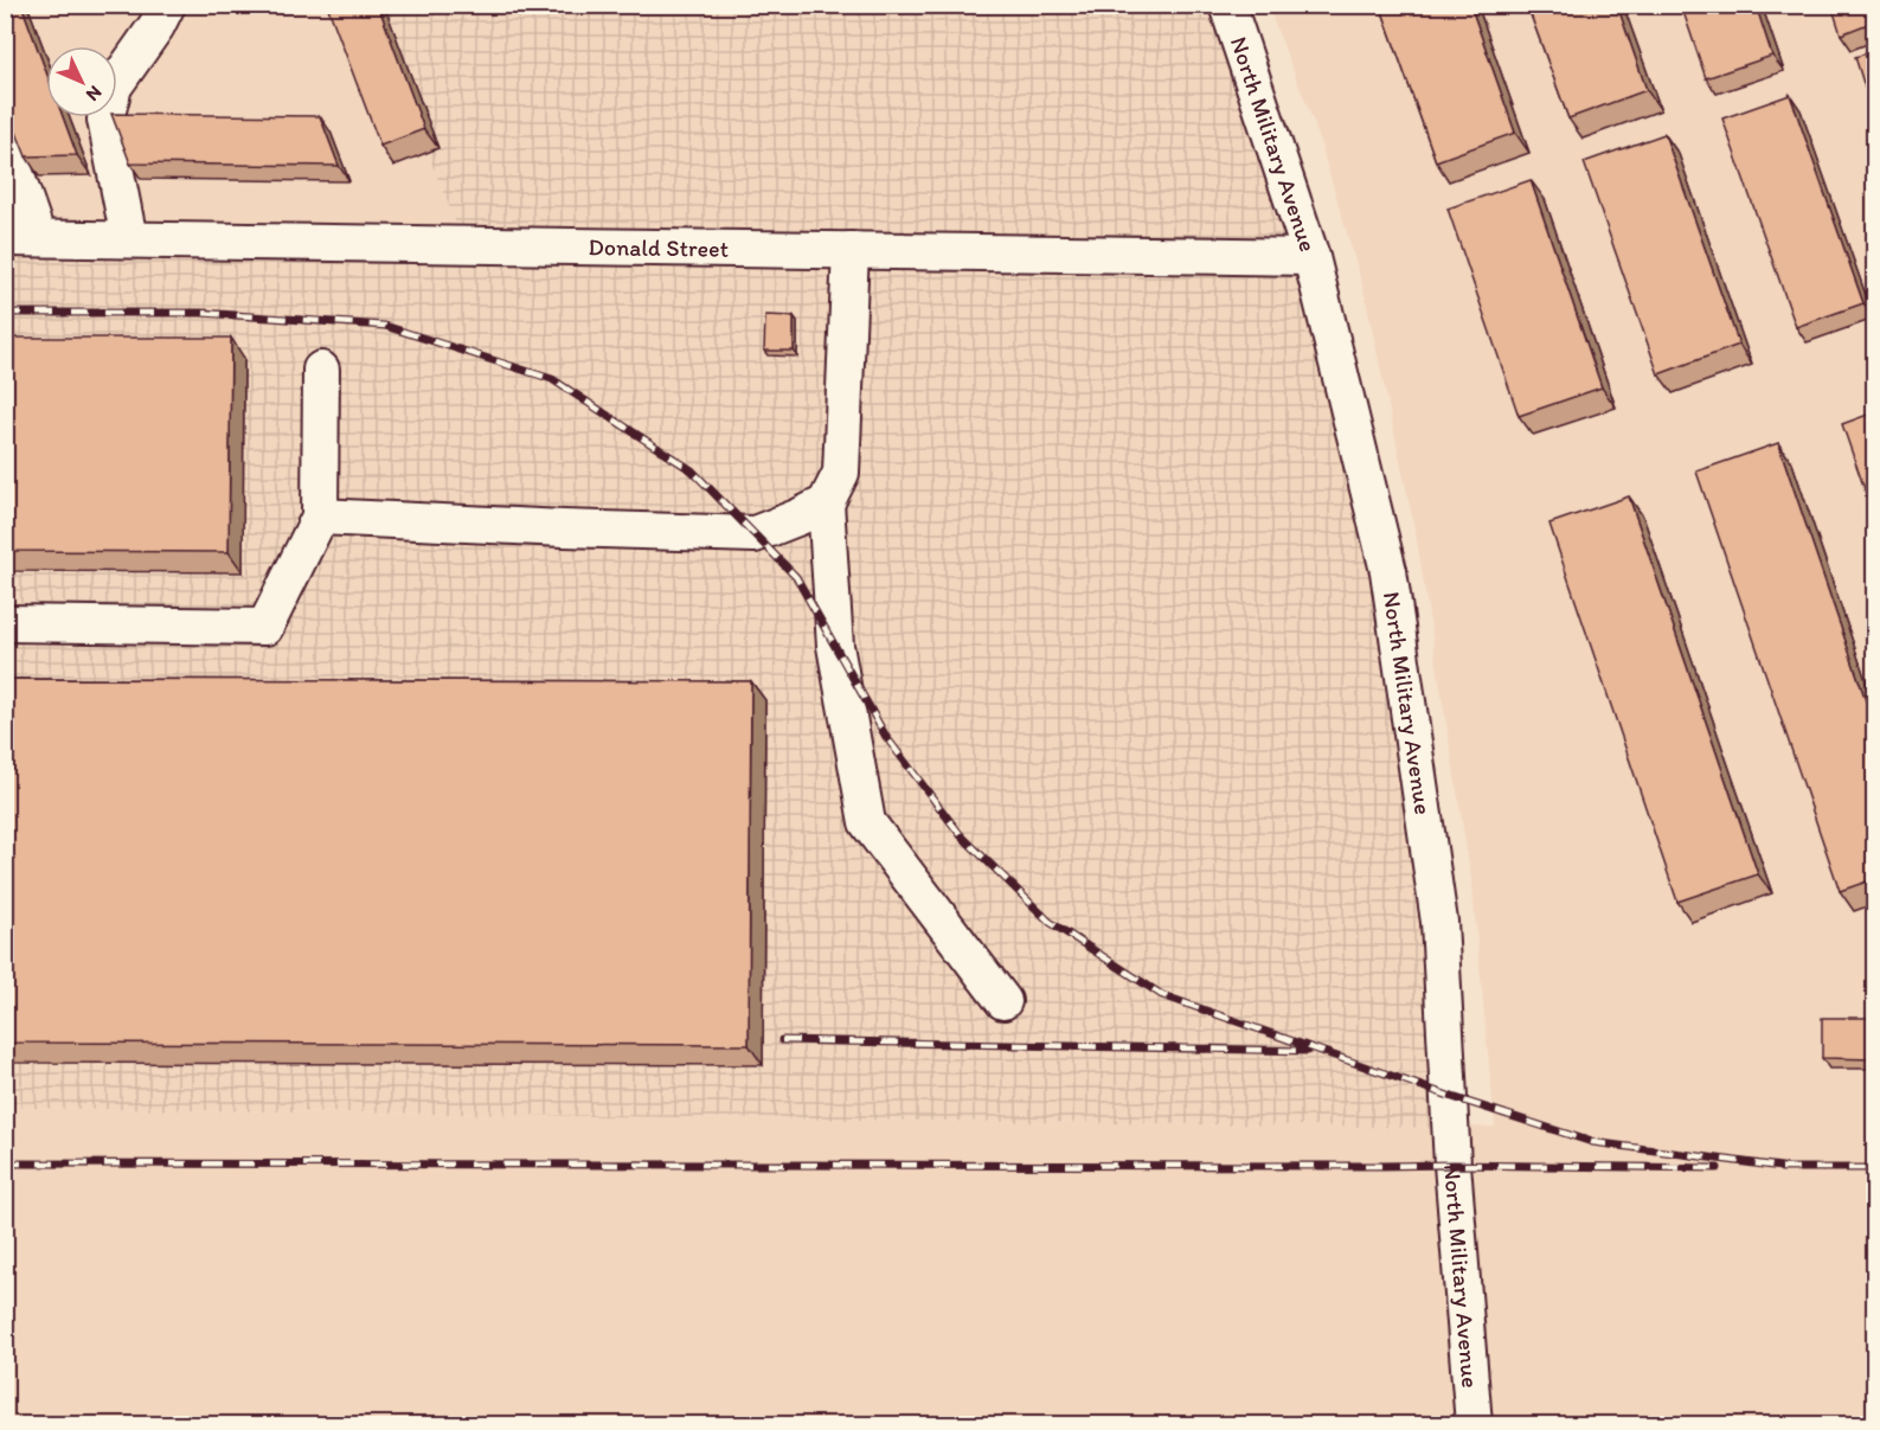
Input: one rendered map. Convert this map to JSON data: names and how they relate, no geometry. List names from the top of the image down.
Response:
{
  "streets": {
    "street": ["North Military Avenue", "Donald Street"]
  },
  "crossings": [
    ["North Military Avenue", "Donald Street"]
  ],
  "north": "bottom right"
}
